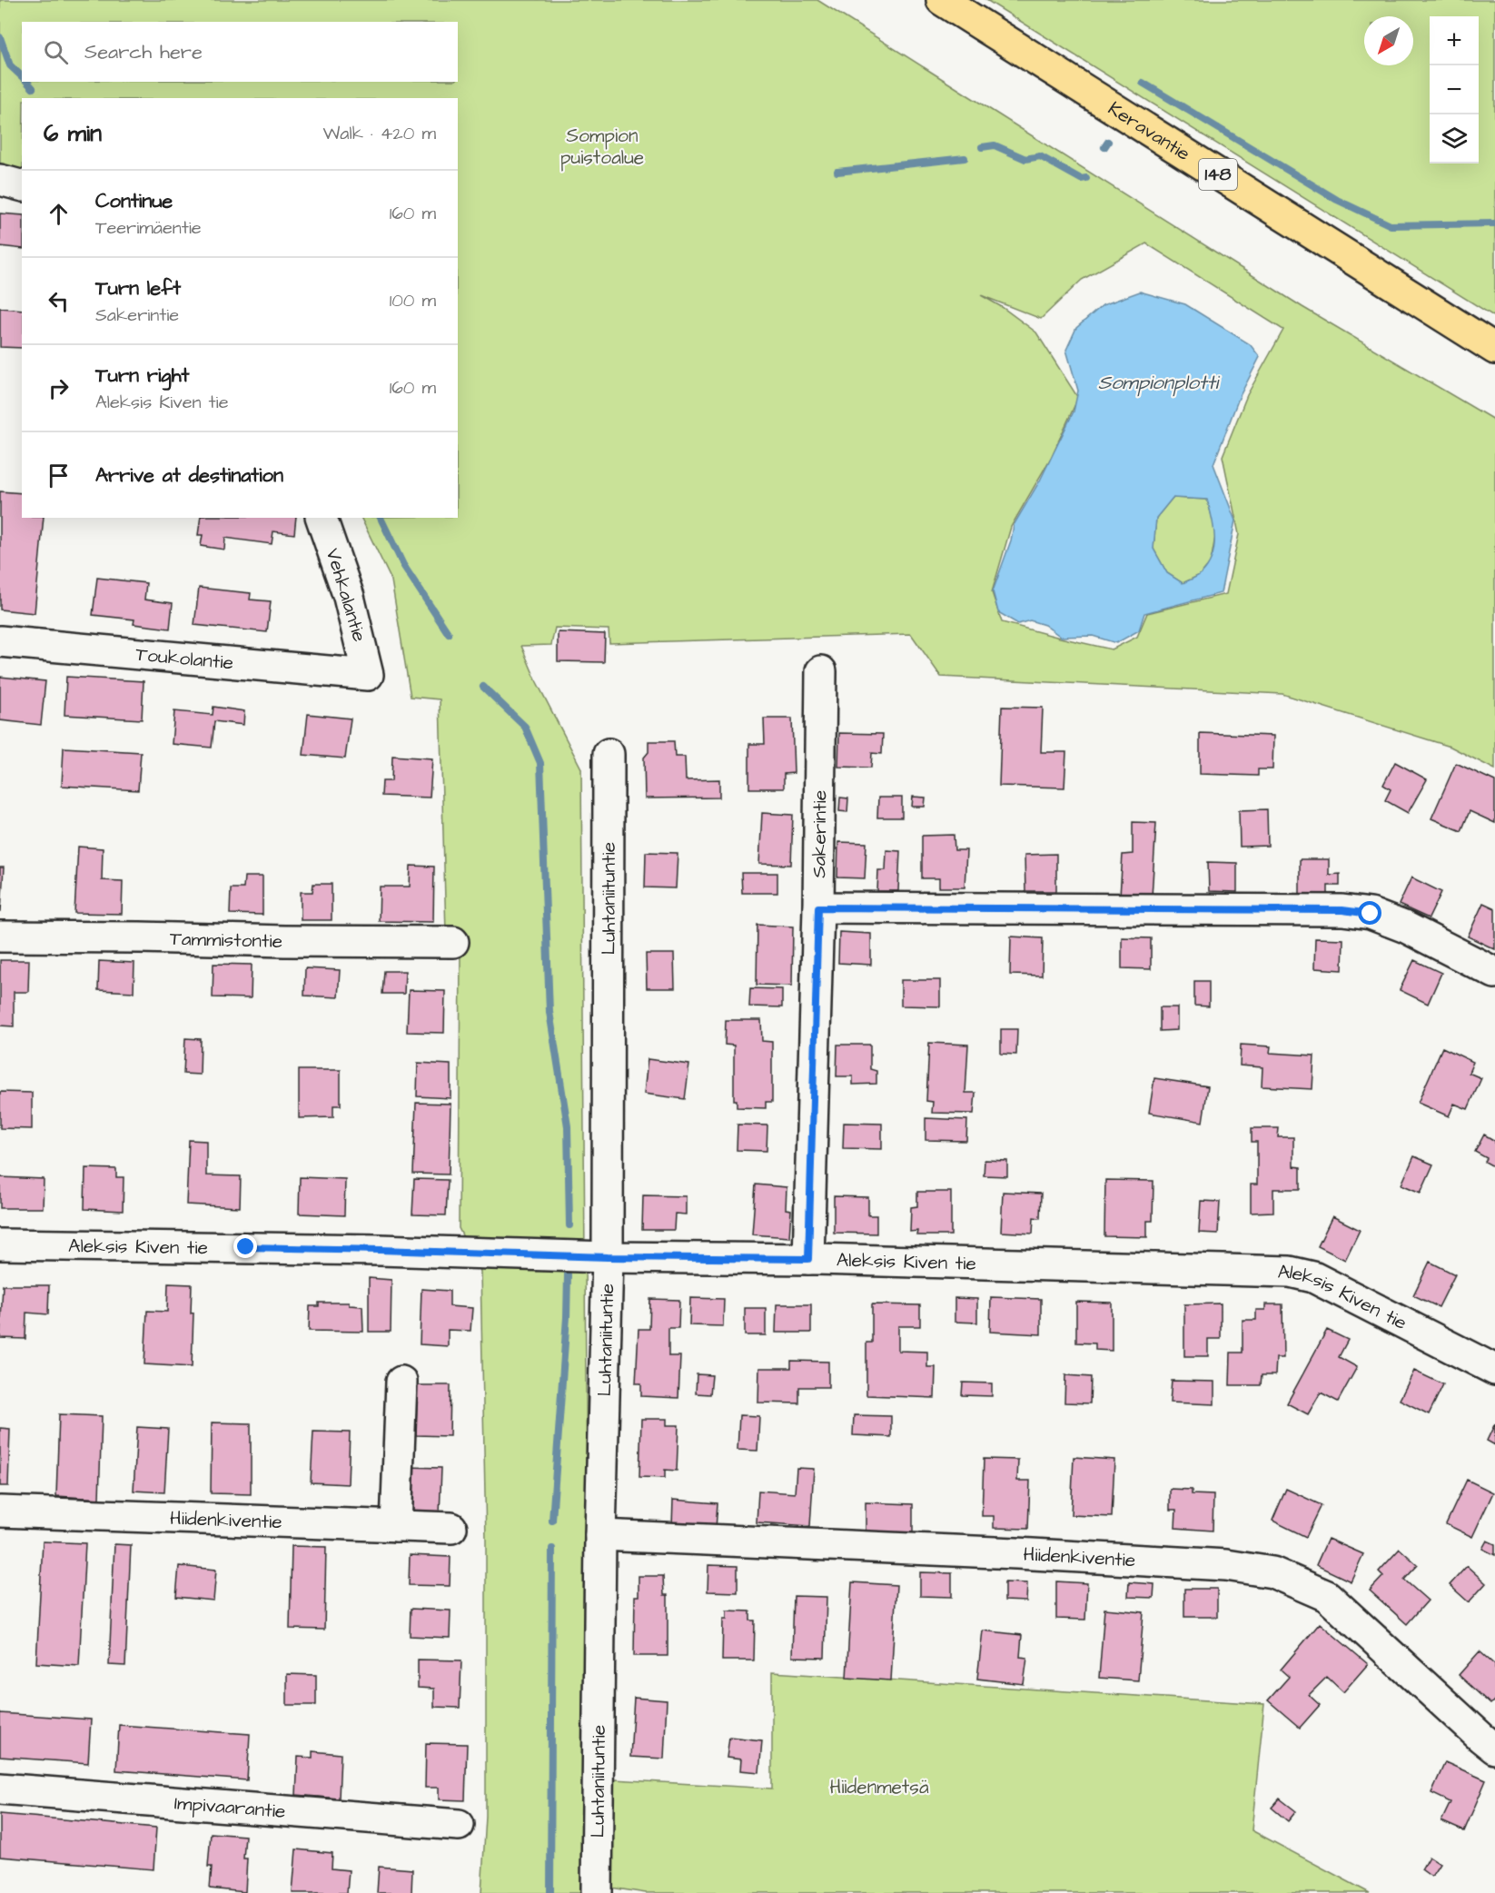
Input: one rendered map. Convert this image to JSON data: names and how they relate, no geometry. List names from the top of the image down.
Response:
{
  "streets": {
    "main road": ["Keravantie", "148"],
    "street": [
      "Vehkalantie",
      "Toukolantie",
      "Sakerintie",
      "Luhtaniituntie",
      "Tammistontie",
      "Aleksis Kiven tie",
      "Hiidenkiventie",
      "Impivaarantie"
    ]
  },
  "crossings": [
    ["Vehkalantie", "Toukolantie"],
    ["Sakerintie", "Aleksis Kiven tie"],
    ["Luhtaniituntie", "Aleksis Kiven tie"],
    ["Luhtaniituntie", "Hiidenkiventie"]
  ],
  "water": ["Sompionplotti"],
  "parks": ["Sompion puistoalue", "Hiidenmetsä"],
  "north": "bottom left",
  "page": {
    "map_buttons": ["+", "−"],
    "search": "Search here",
    "heading": ["6 min", "Walk · 420 m"],
    "list": [
      ["Continue", "Teerimäentie", "160 m"],
      ["Turn left", "Sakerintie", "100 m"],
      ["Turn right", "Aleksis Kiven tie", "160 m"],
      "Arrive at destination"
    ]
  }
}
